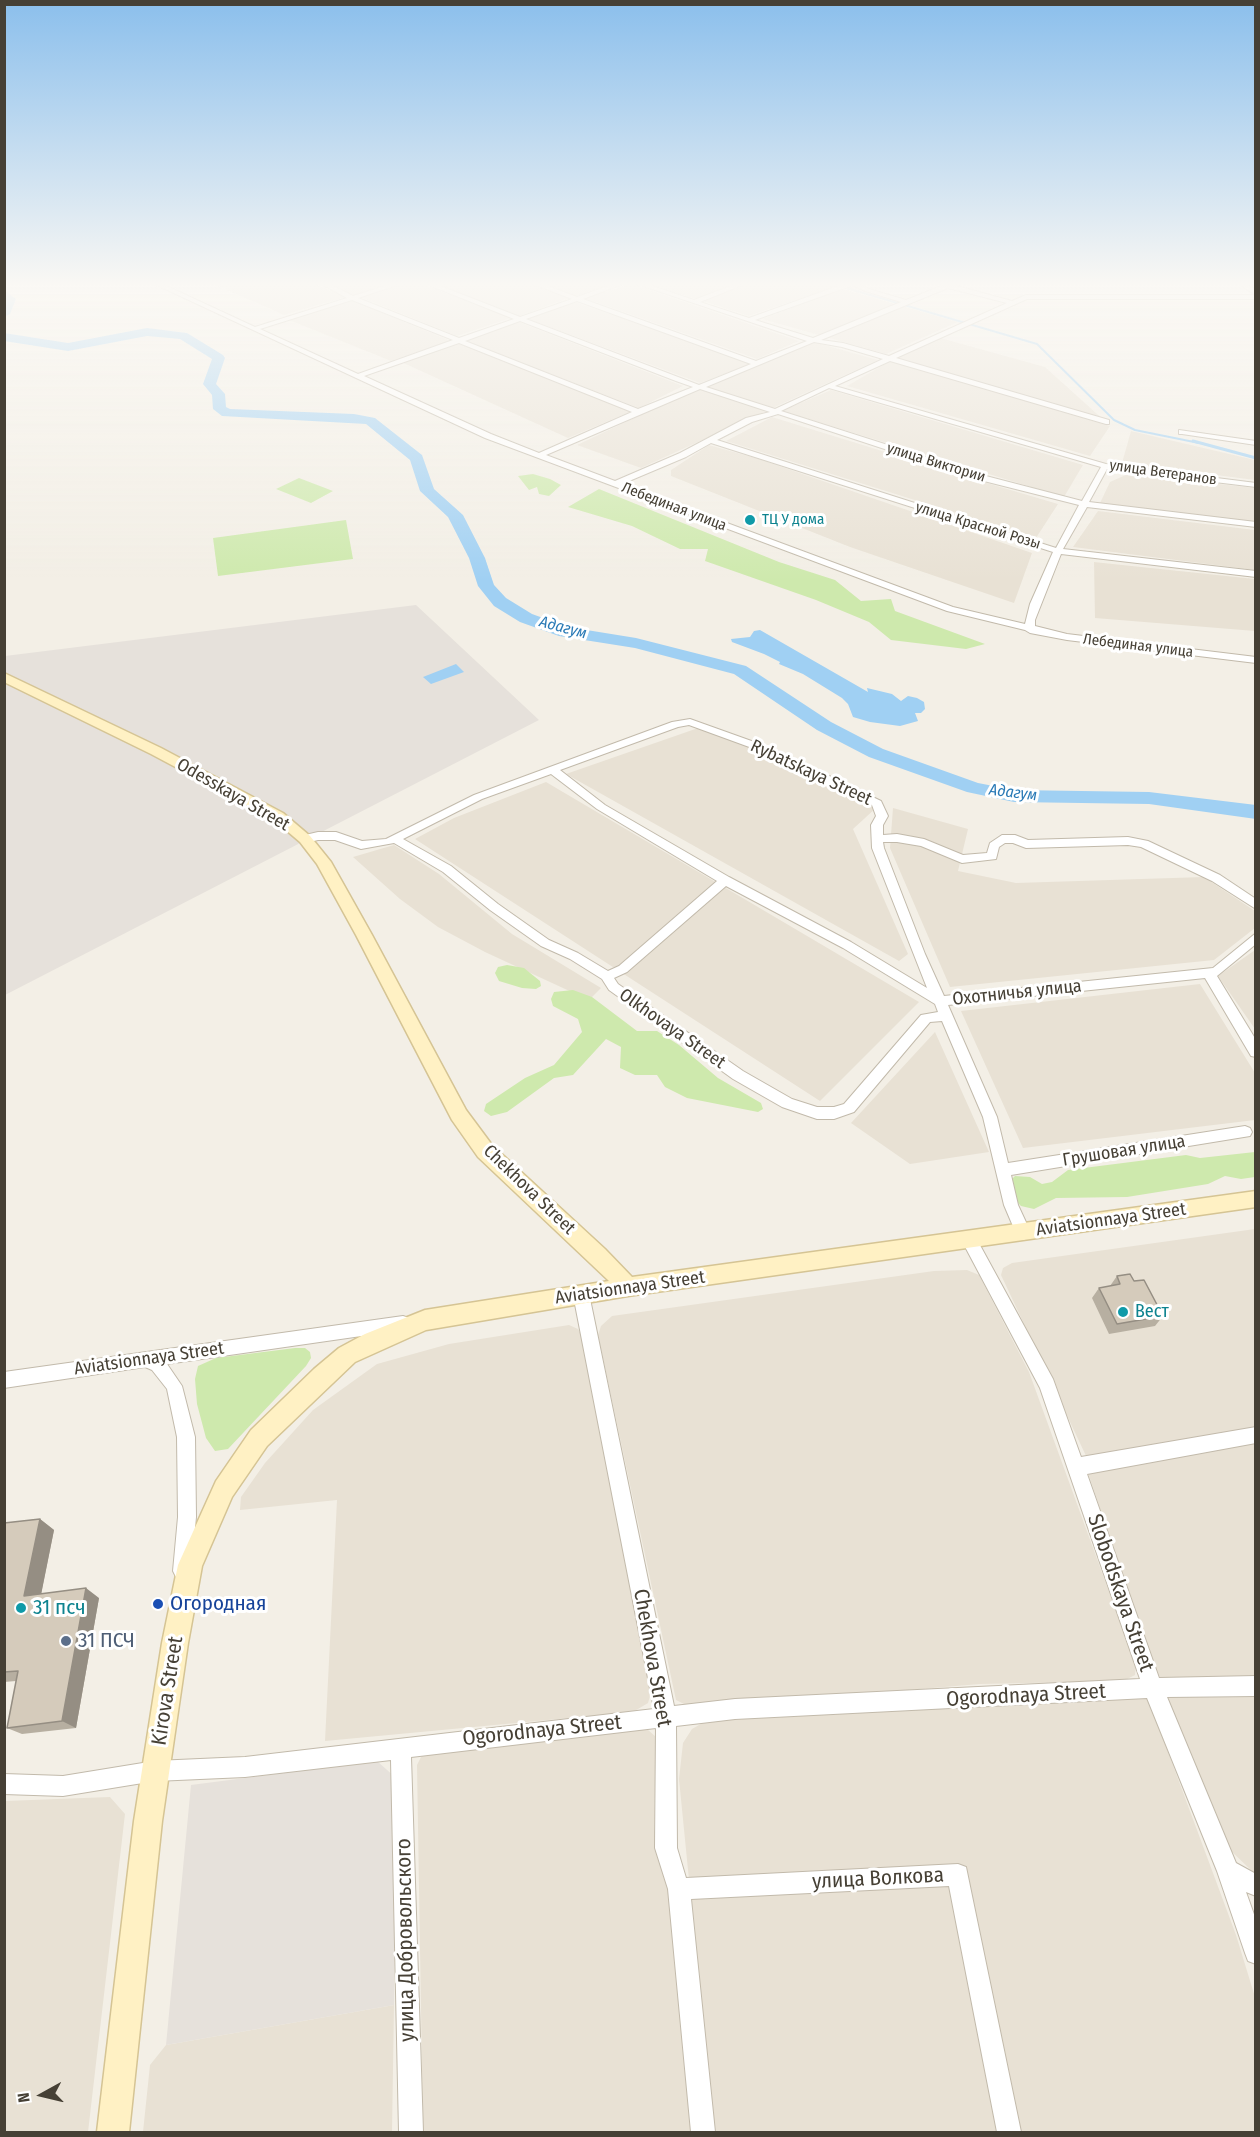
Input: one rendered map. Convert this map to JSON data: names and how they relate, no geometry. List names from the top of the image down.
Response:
{
  "streets": {
    "main road": [
      "Odesskaya Street",
      "Chekhova Street",
      "Aviatsionnaya Street",
      "Kirova Street"
    ],
    "street": [
      "улица Виктории",
      "улица Ветеранов",
      "Лебединая улица",
      "улица Красной Розы",
      "Rybatskaya Street",
      "Охотничья улица",
      "Olkhovaya Street",
      "Грушовая улица",
      "Slobodskaya Street",
      "Ogorodnaya Street",
      "улица Волкова",
      "улица Добровольского"
    ]
  },
  "crossings": [
    ["Rybatskaya Street", "Охотничья улица"],
    ["Odesskaya Street", "Chekhova Street"],
    ["Chekhova Street", "Aviatsionnaya Street"],
    ["Chekhova Street", "Ogorodnaya Street"],
    ["Chekhova Street", "улица Волкова"],
    ["Aviatsionnaya Street", "Slobodskaya Street"],
    ["Aviatsionnaya Street", "Kirova Street"],
    ["Slobodskaya Street", "Ogorodnaya Street"],
    ["Kirova Street", "Ogorodnaya Street"],
    ["Ogorodnaya Street", "улица Добровольского"]
  ],
  "water": ["Адагум"],
  "places": [
    "ТЦ У дома",
    "Вест",
    "Огородная",
    "31 псч",
    "31 ПСЧ"
  ],
  "north": "left"
}
